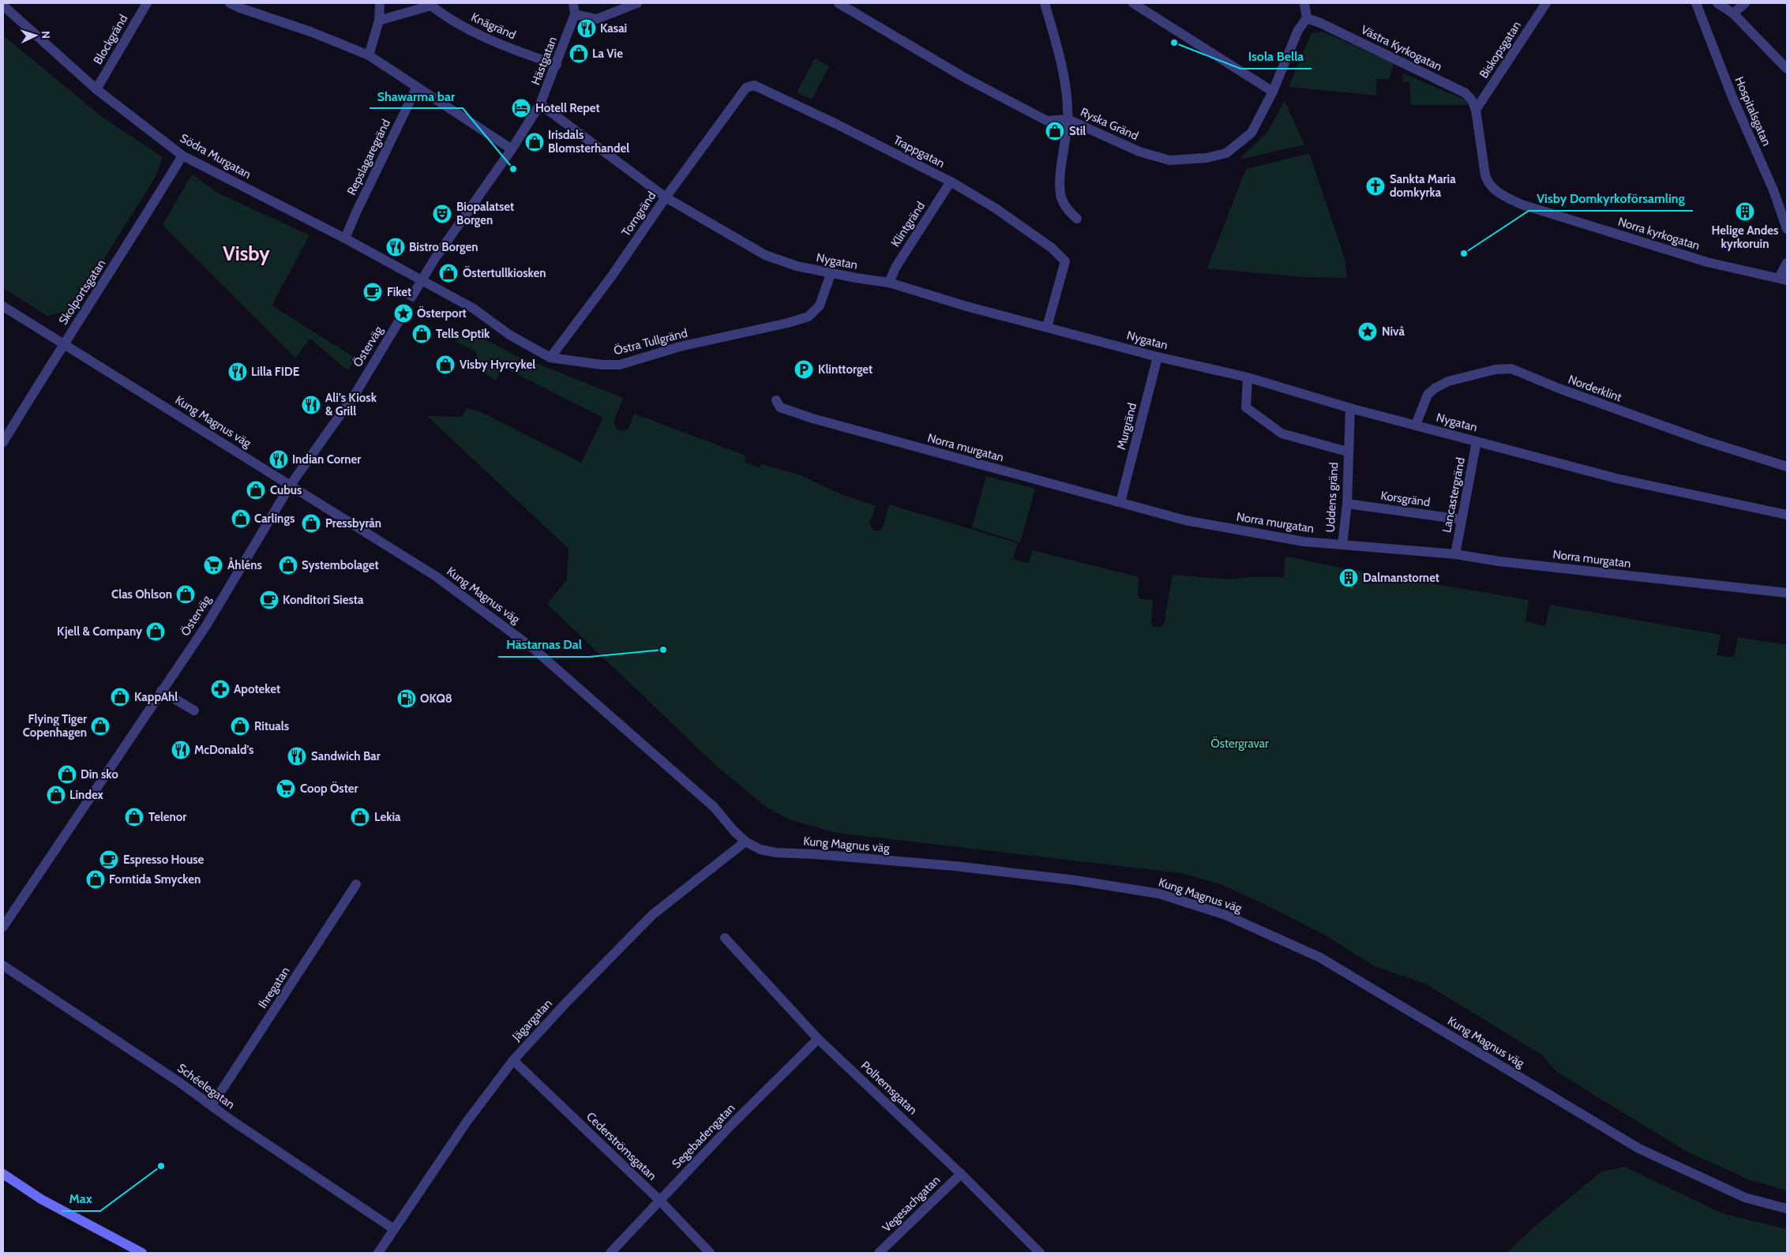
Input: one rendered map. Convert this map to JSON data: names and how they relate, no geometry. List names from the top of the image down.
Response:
{
  "streets": {
    "street": [
      "Knägränd",
      "Blockgränd",
      "Västra Kyrkogatan",
      "Biskopsgatan",
      "Hästgatan",
      "Hospitalsgatan",
      "Ryska Gränd",
      "Trappgatan",
      "Södra Murgatan",
      "Repslagaregränd",
      "Torngränd",
      "Klintgränd",
      "Norra kyrkogatan",
      "Nygatan",
      "Skolportsgatan",
      "Östra Tullgränd",
      "Österväg",
      "Norderklint",
      "Kung Magnus väg",
      "Murgränd",
      "Norra murgatan",
      "Lancastergränd",
      "Uddens gränd",
      "Korsgränd",
      "Ihregatan",
      "Jägargatan",
      "Schéelegatan",
      "Polhemsgatan",
      "Segebadengatan",
      "Cederströmsgatan",
      "Vegesachgatan"
    ]
  },
  "crossings": [
    ["Knägränd", "Hästgatan"],
    ["Blockgränd", "Södra Murgatan"],
    ["Västra Kyrkogatan", "Biskopsgatan"],
    ["Västra Kyrkogatan", "Norra kyrkogatan"],
    ["Biskopsgatan", "Norra kyrkogatan"],
    ["Hästgatan", "Södra Murgatan"],
    ["Hästgatan", "Nygatan"],
    ["Hästgatan", "Östra Tullgränd"],
    ["Trappgatan", "Torngränd"],
    ["Trappgatan", "Klintgränd"],
    ["Trappgatan", "Nygatan"],
    ["Södra Murgatan", "Repslagaregränd"],
    ["Södra Murgatan", "Skolportsgatan"],
    ["Södra Murgatan", "Östra Tullgränd"],
    ["Torngränd", "Nygatan"],
    ["Torngränd", "Östra Tullgränd"],
    ["Klintgränd", "Nygatan"],
    ["Nygatan", "Östra Tullgränd"],
    ["Nygatan", "Norderklint"],
    ["Nygatan", "Murgränd"],
    ["Nygatan", "Lancastergränd"],
    ["Nygatan", "Uddens gränd"],
    ["Skolportsgatan", "Kung Magnus väg"],
    ["Österväg", "Kung Magnus väg"],
    ["Kung Magnus väg", "Jägargatan"],
    ["Murgränd", "Norra murgatan"],
    ["Norra murgatan", "Lancastergränd"],
    ["Norra murgatan", "Uddens gränd"],
    ["Lancastergränd", "Korsgränd"],
    ["Uddens gränd", "Korsgränd"],
    ["Ihregatan", "Schéelegatan"],
    ["Jägargatan", "Schéelegatan"],
    ["Jägargatan", "Cederströmsgatan"],
    ["Polhemsgatan", "Segebadengatan"],
    ["Polhemsgatan", "Vegesachgatan"],
    ["Segebadengatan", "Cederströmsgatan"]
  ],
  "districts": ["Visby"],
  "parks": ["Östergravar"],
  "places": {
    "restaurant": [
      "Kasai",
      "Bistro Borgen",
      "Lilla FIDE",
      "Ali's Kiosk & Grill",
      "Indian Corner",
      "McDonald's",
      "Sandwich Bar"
    ],
    "other": [
      "Isola Bella",
      "Shawarma bar",
      "Visby Domkyrkoförsamling",
      "Hästarnas Dal",
      "Max"
    ],
    "shop": [
      "La Vie",
      "Stil",
      "Irisdals Blomsterhandel",
      "Östertullkiosken",
      "Tells Optik",
      "Visby Hyrcykel",
      "Cubus",
      "Carlings",
      "Pressbyrån",
      "Systembolaget",
      "Clas Ohlson",
      "Kjell & Company",
      "KappAhl",
      "Flying Tiger Copenhagen",
      "Rituals",
      "Din sko",
      "Lindex",
      "Telenor",
      "Lekia",
      "Forntida Smycken"
    ],
    "hotel": ["Hotell Repet"],
    "church": ["Sankta Maria domkyrka"],
    "building": ["Helige Andes kyrkoruin", "Dalmanstornet"],
    "theatre": ["Biopalatset Borgen"],
    "cafe": ["Fiket", "Konditori Siesta", "Espresso House"],
    "place": ["Österport", "Nivå"],
    "parking": ["Klinttorget"],
    "supermarket": ["Åhléns", "Coop Öster"],
    "pharmacy": ["Apoteket"],
    "fuel station": ["OKQ8"]
  },
  "north": "right"
}
